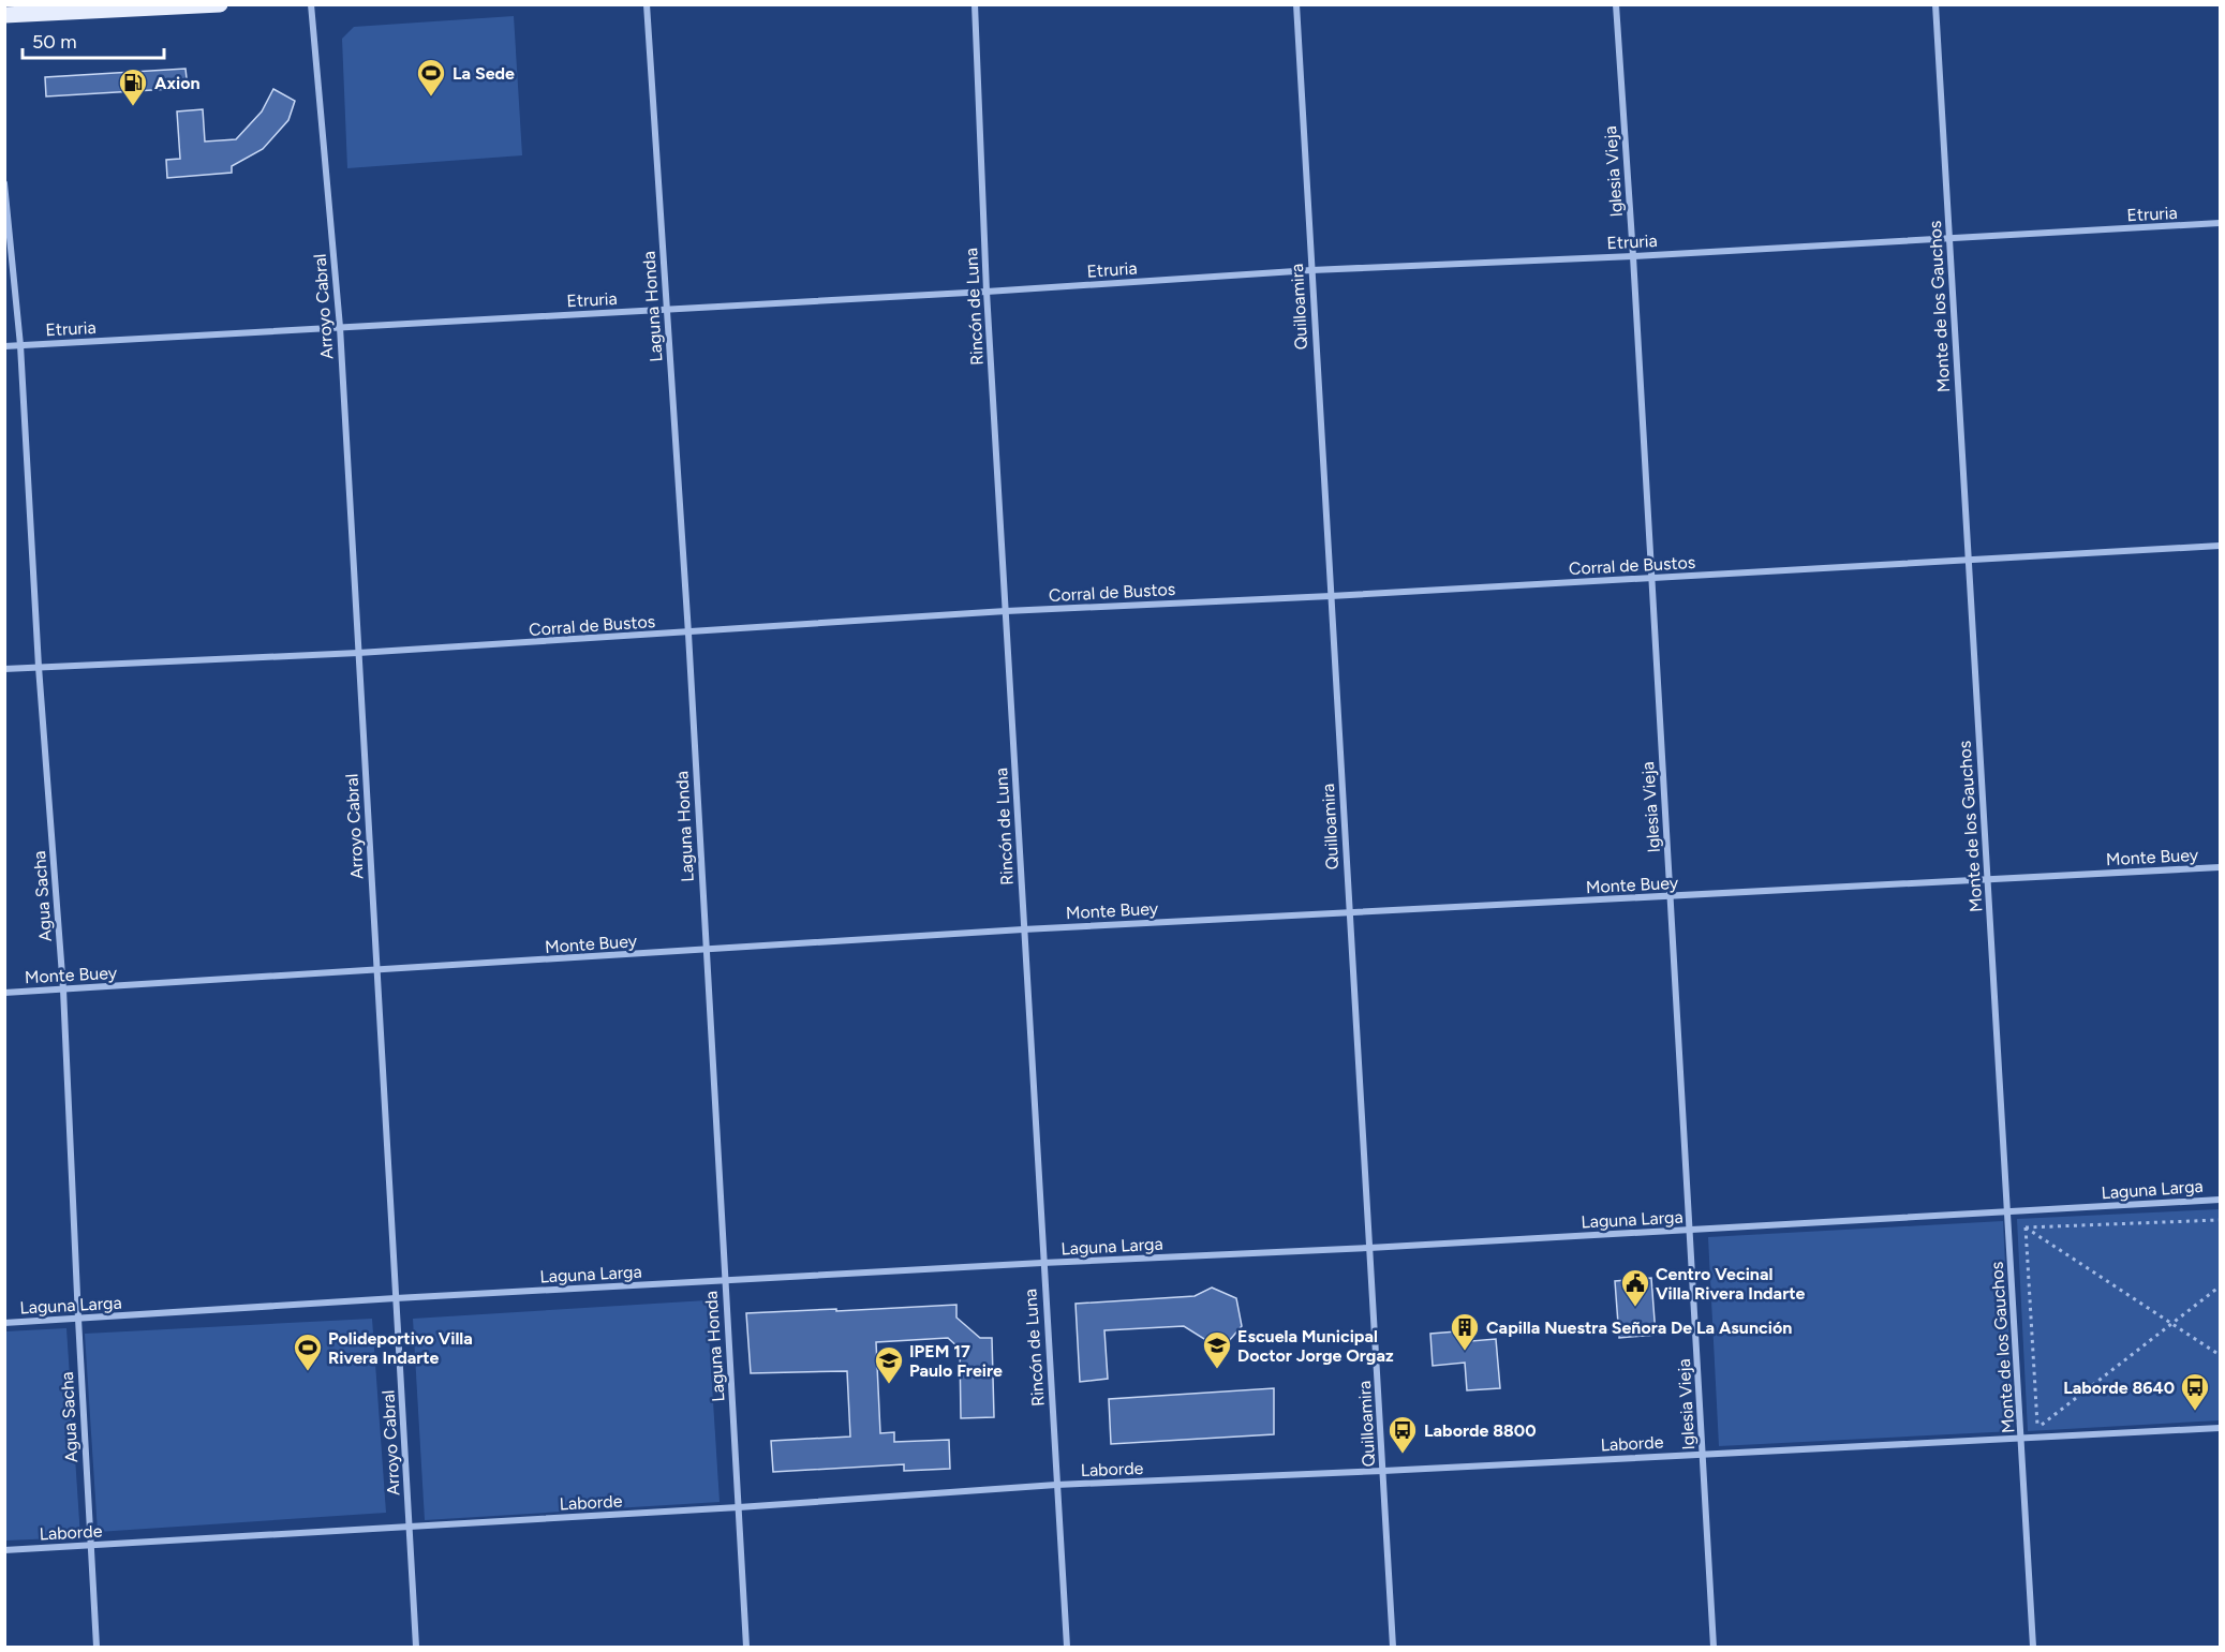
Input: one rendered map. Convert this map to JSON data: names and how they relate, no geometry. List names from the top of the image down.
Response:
{
  "streets": {
    "street": [
      "Iglesia Vieja",
      "Etruria",
      "Arroyo Cabral",
      "Laguna Honda",
      "Rincón de Luna",
      "Quilloamira",
      "Monte de los Gauchos",
      "Corral de Bustos",
      "Monte Buey",
      "Agua Sacha",
      "Laguna Larga",
      "Laborde"
    ]
  },
  "crossings": [
    ["Iglesia Vieja", "Etruria"],
    ["Iglesia Vieja", "Corral de Bustos"],
    ["Iglesia Vieja", "Monte Buey"],
    ["Iglesia Vieja", "Laguna Larga"],
    ["Iglesia Vieja", "Laborde"],
    ["Etruria", "Arroyo Cabral"],
    ["Etruria", "Laguna Honda"],
    ["Etruria", "Rincón de Luna"],
    ["Etruria", "Quilloamira"],
    ["Etruria", "Monte de los Gauchos"],
    ["Etruria", "Agua Sacha"],
    ["Arroyo Cabral", "Corral de Bustos"],
    ["Arroyo Cabral", "Monte Buey"],
    ["Arroyo Cabral", "Laguna Larga"],
    ["Arroyo Cabral", "Laborde"],
    ["Laguna Honda", "Corral de Bustos"],
    ["Laguna Honda", "Monte Buey"],
    ["Laguna Honda", "Laguna Larga"],
    ["Laguna Honda", "Laborde"],
    ["Rincón de Luna", "Corral de Bustos"],
    ["Rincón de Luna", "Monte Buey"],
    ["Rincón de Luna", "Laguna Larga"],
    ["Rincón de Luna", "Laborde"],
    ["Quilloamira", "Corral de Bustos"],
    ["Quilloamira", "Monte Buey"],
    ["Quilloamira", "Laguna Larga"],
    ["Quilloamira", "Laborde"],
    ["Monte de los Gauchos", "Corral de Bustos"],
    ["Monte de los Gauchos", "Monte Buey"],
    ["Monte de los Gauchos", "Laguna Larga"],
    ["Monte de los Gauchos", "Laborde"],
    ["Corral de Bustos", "Agua Sacha"],
    ["Monte Buey", "Agua Sacha"],
    ["Agua Sacha", "Laguna Larga"],
    ["Agua Sacha", "Laborde"]
  ],
  "places": {
    "sports": ["La Sede", "Polideportivo Villa Rivera Indarte"],
    "fuel station": ["Axion"],
    "public building": ["Centro Vecinal Villa Rivera Indarte"],
    "building": ["Capilla Nuestra Señora De La Asunción"],
    "school or university": ["Escuela Municipal Doctor Jorge Orgaz", "IPEM 17 Paulo Freire"],
    "bus stop": ["Laborde 8640", "Laborde 8800"]
  },
  "scale_bar": "50 m"
}
